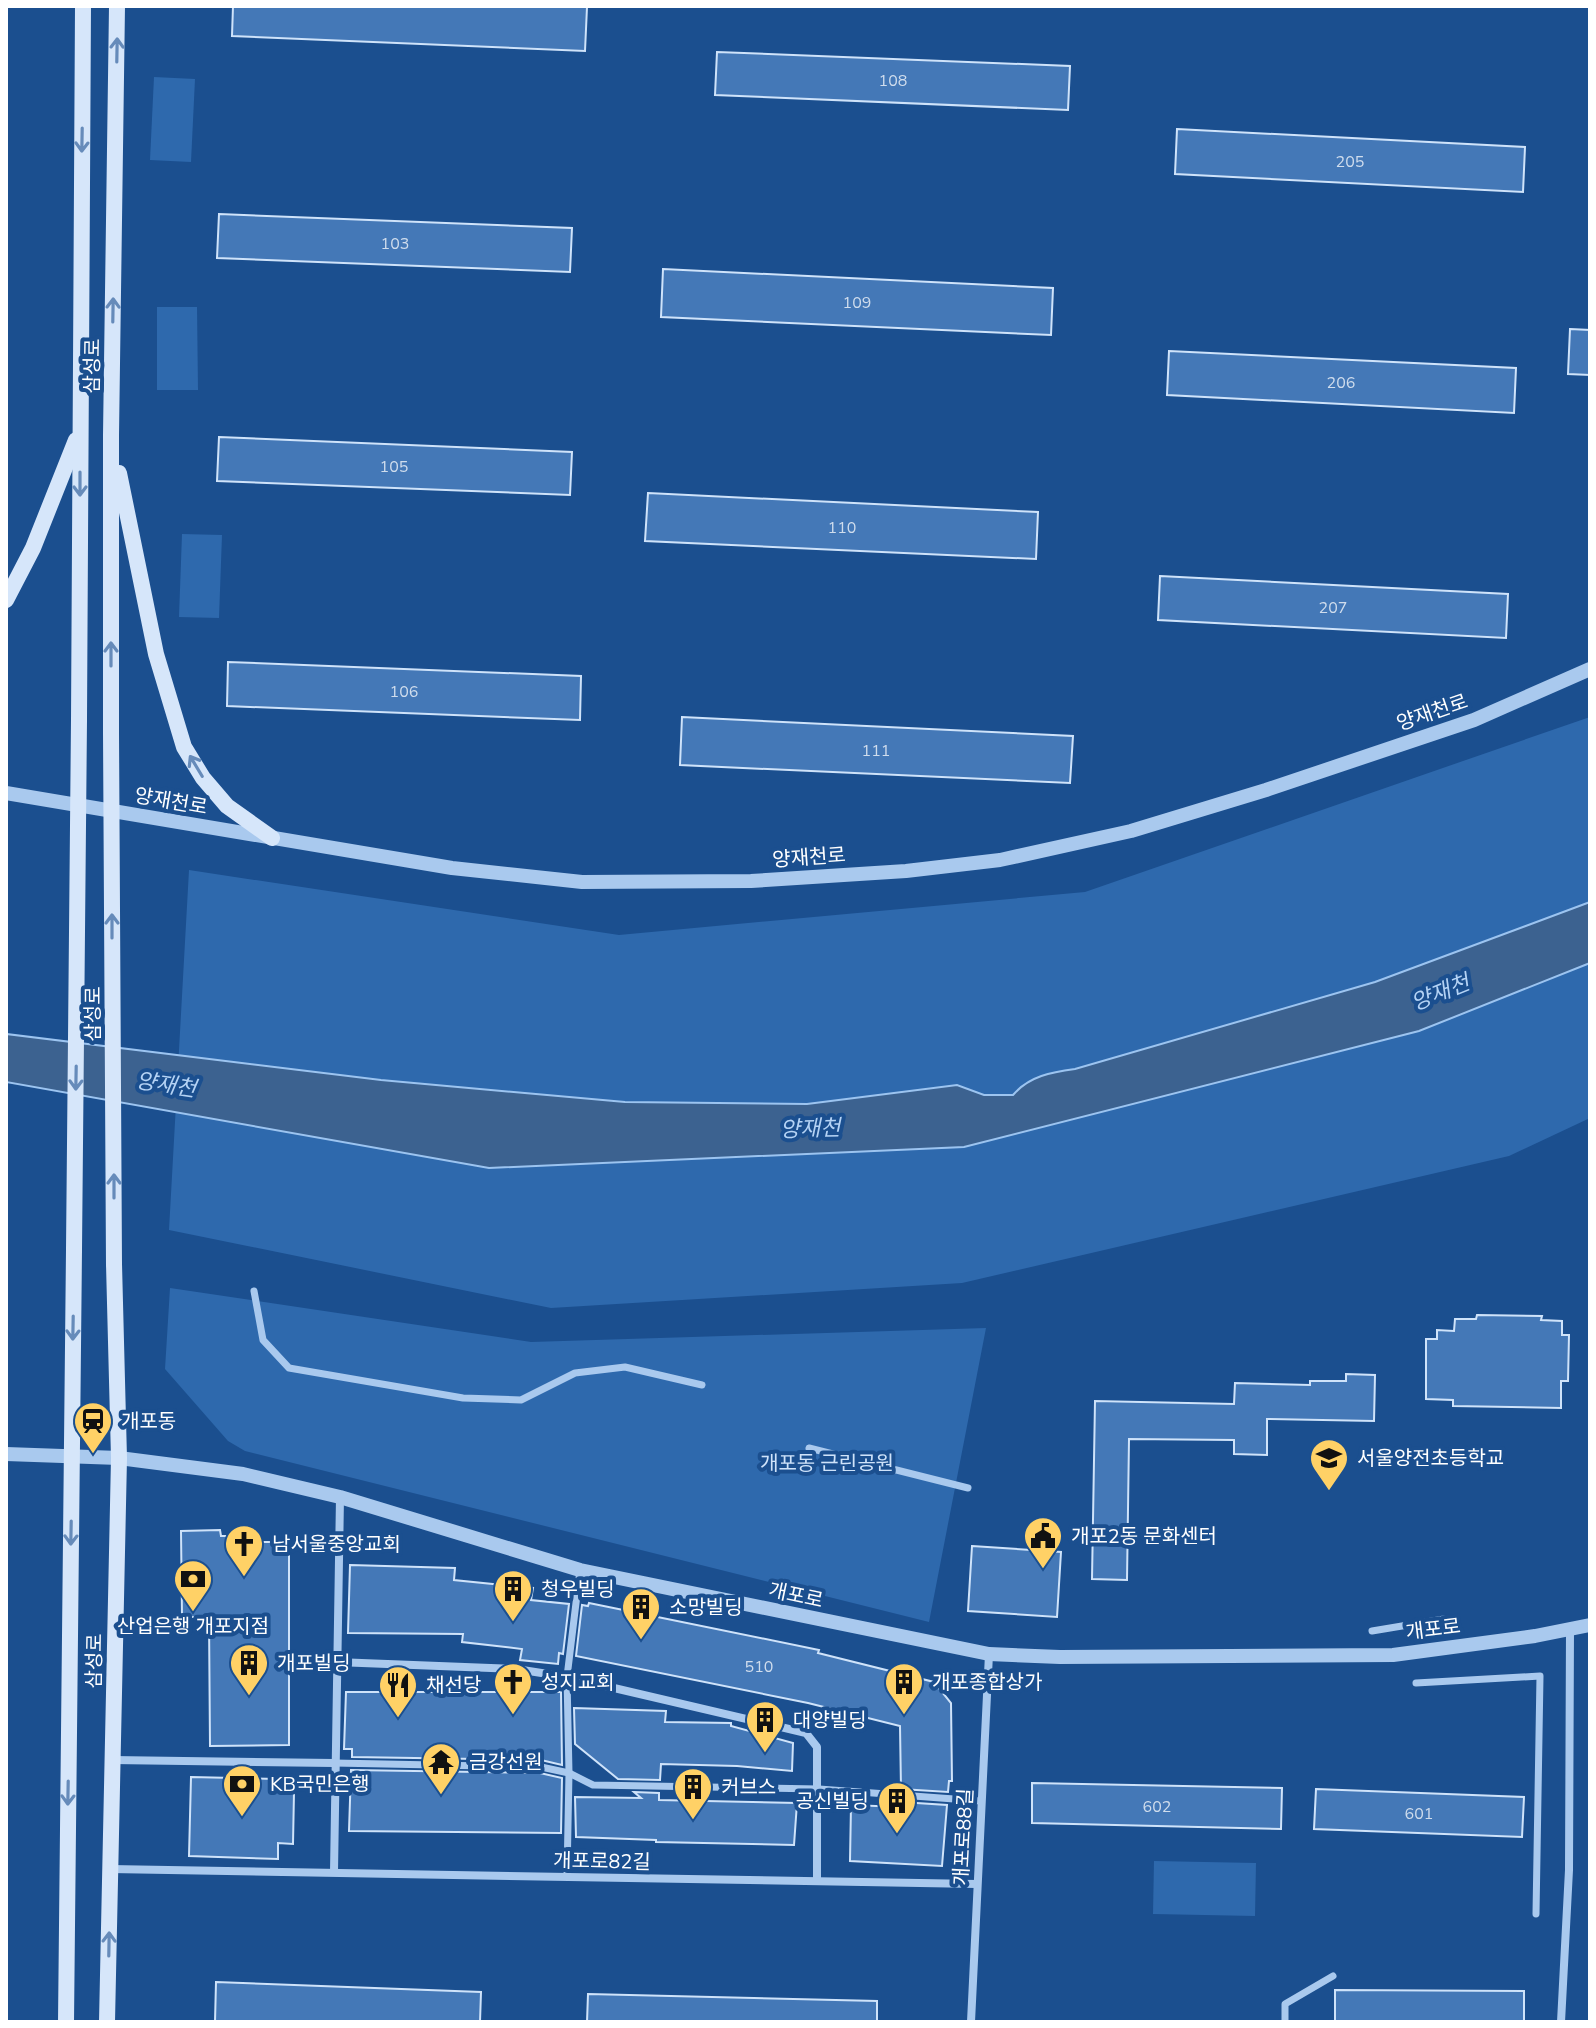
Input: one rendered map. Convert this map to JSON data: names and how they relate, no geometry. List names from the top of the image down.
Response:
{
  "streets": {
    "main road": ["삼성로"],
    "street": [
      "양재천로",
      "개포로",
      "개포로88길",
      "개포로82길"
    ]
  },
  "crossings": [
    ["삼성로", "개포로"],
    ["삼성로", "개포로82길"],
    ["개포로", "개포로88길"],
    ["개포로88길", "개포로82길"]
  ],
  "water": ["양재천"],
  "parks": ["개포동 근린공원"],
  "places": {
    "station": ["개포동"],
    "school or university": ["서울양전초등학교"],
    "public building": ["개포2동 문화센터"],
    "church": ["남서울중앙교회", "성지교회"],
    "bank": ["산업은행 개포지점", "KB국민은행"],
    "building": [
      "청우빌딩",
      "소망빌딩",
      "개포빌딩",
      "개포종합상가",
      "대양빌딩",
      "커브스",
      "공신빌딩"
    ],
    "restaurant": ["채선당"],
    "temple": ["금강선원"]
  },
  "house_numbers": [
    "108",
    "205",
    "103",
    "109",
    "206",
    "105",
    "110",
    "207",
    "106",
    "111",
    "510",
    "602",
    "601"
  ]
}
